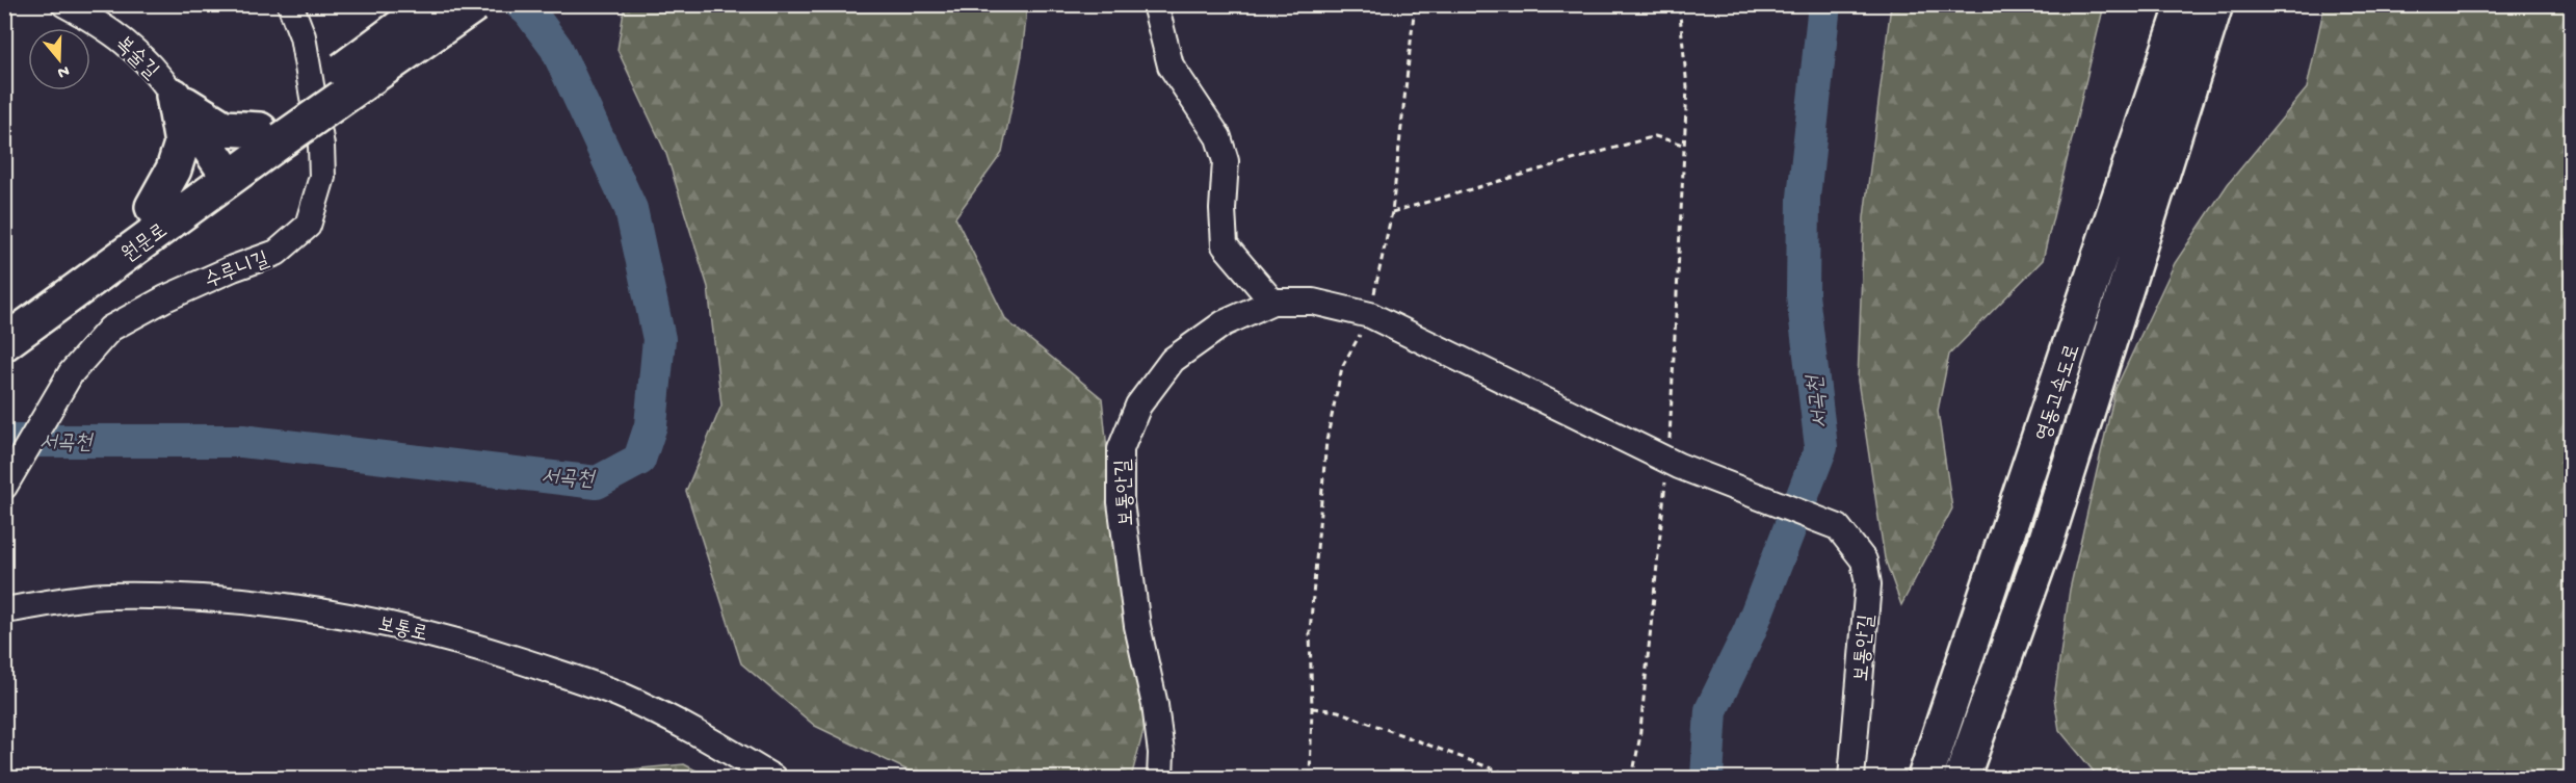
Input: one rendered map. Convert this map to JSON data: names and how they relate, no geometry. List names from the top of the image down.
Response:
{
  "streets": {
    "highway": ["원문로", "영동고속도로"],
    "street": [
      "복술길",
      "수루니길",
      "보통안길",
      "보통로"
    ]
  },
  "water": ["서곡천"],
  "north": "bottom"
}
